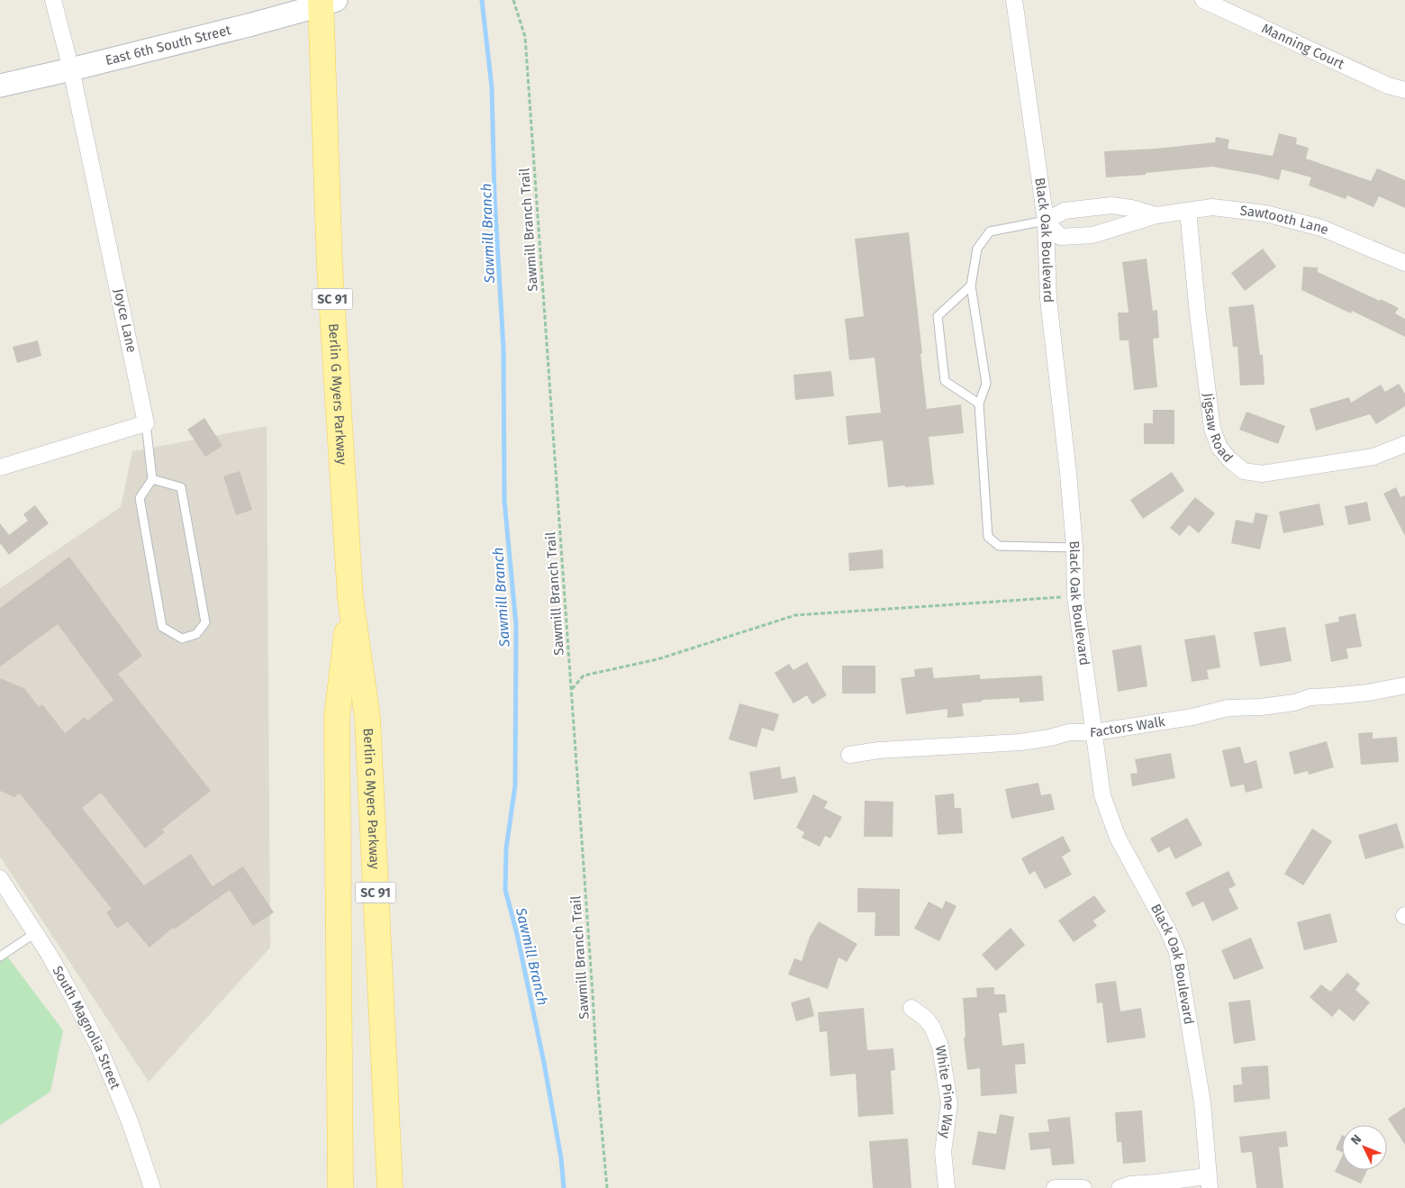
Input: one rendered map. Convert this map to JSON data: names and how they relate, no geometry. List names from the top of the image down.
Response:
{
  "streets": {
    "main road": ["SC 91", "Berlin G Myers Parkway"],
    "street": [
      "East 6th South Street",
      "Manning Court",
      "Sawtooth Lane",
      "Black Oak Boulevard",
      "Joyce Lane",
      "Jigsaw Road",
      "Factors Walk",
      "South Magnolia Street",
      "White Pine Way"
    ],
    "path": ["Sawmill Branch Trail"]
  },
  "crossings": [
    ["East 6th South Street", "Joyce Lane"],
    ["East 6th South Street", "Berlin G Myers Parkway"],
    ["Sawtooth Lane", "Black Oak Boulevard"],
    ["Sawtooth Lane", "Jigsaw Road"],
    ["Black Oak Boulevard", "Factors Walk"]
  ],
  "water": ["Sawmill Branch"],
  "north": "top left"
}
